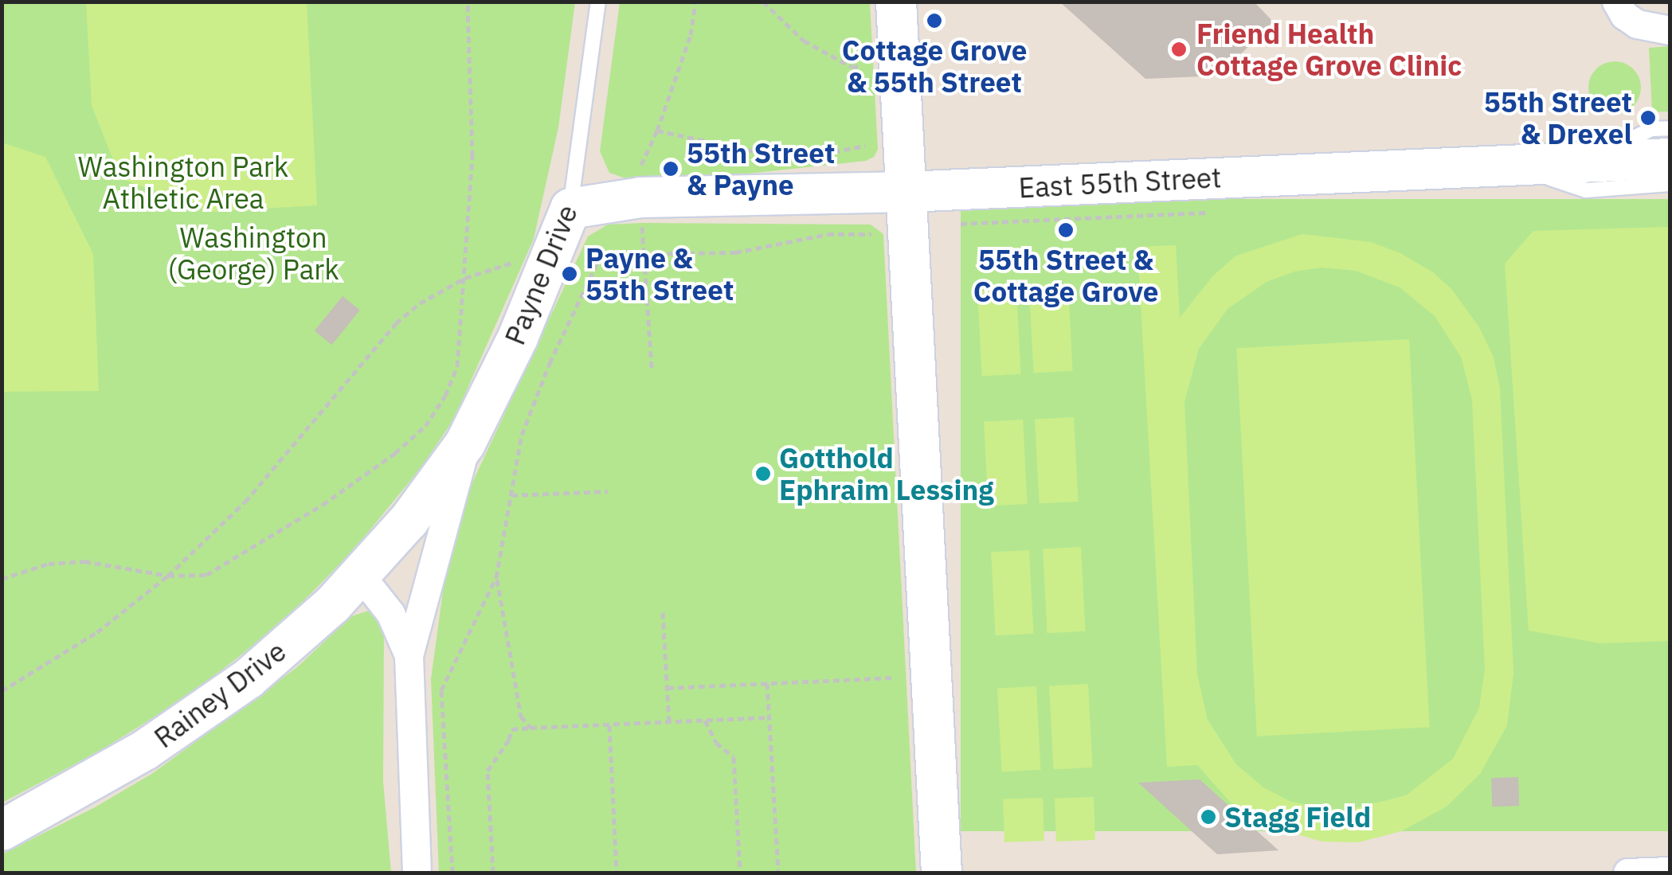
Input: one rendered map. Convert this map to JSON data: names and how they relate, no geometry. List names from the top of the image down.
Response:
{
  "streets": {
    "street": ["East 55th Street", "Payne Drive", "Rainey Drive"]
  },
  "crossings": [
    ["East 55th Street", "Payne Drive"],
    ["Payne Drive", "Rainey Drive"]
  ],
  "parks": ["Washington Park Athletic Area", "Washington (George) Park"],
  "places": [
    "Cottage Grove & 55th Street",
    "Friend Health Cottage Grove Clinic",
    "55th Street & Drexel",
    "55th Street & Payne",
    "55th Street & Cottage Grove",
    "Payne & 55th Street",
    "Gotthold Ephraim Lessing",
    "Stagg Field"
  ]
}
